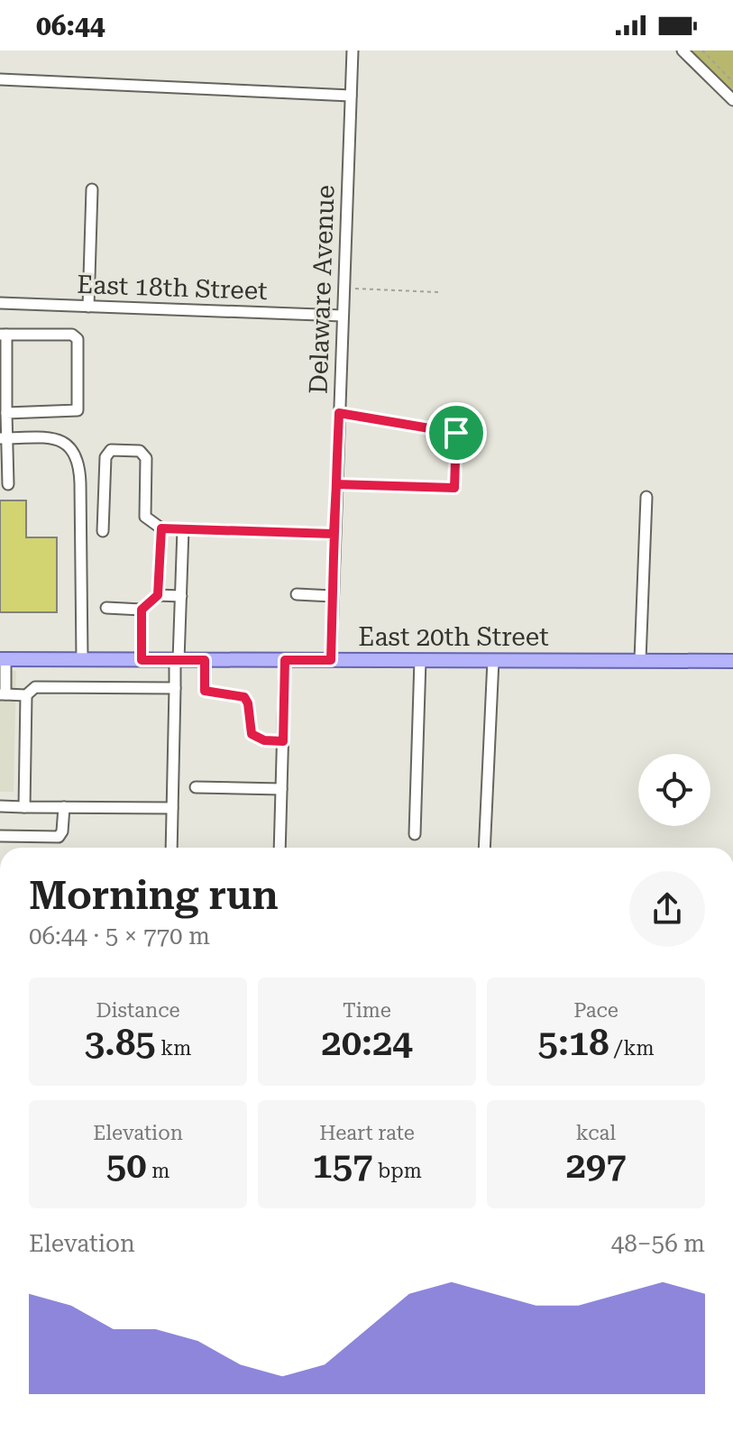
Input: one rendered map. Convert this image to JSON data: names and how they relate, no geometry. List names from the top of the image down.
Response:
{
  "streets": {
    "main road": ["East 20th Street"],
    "street": ["East 18th Street", "Delaware Avenue"]
  },
  "crossings": [
    ["East 18th Street", "Delaware Avenue"],
    ["Delaware Avenue", "East 20th Street"]
  ],
  "page": {
    "status": "06:44",
    "heading": ["Morning run", "06:44 · 5 × 770 m"],
    "stats": [
      ["Distance", "3.85 km"],
      ["Time", "20:24"],
      ["Pace", "5:18 /km"],
      ["Elevation", "50 m"],
      ["Heart rate", "157 bpm"],
      ["kcal", "297"]
    ],
    "chart": ["Elevation", "48–56 m"]
  }
}
